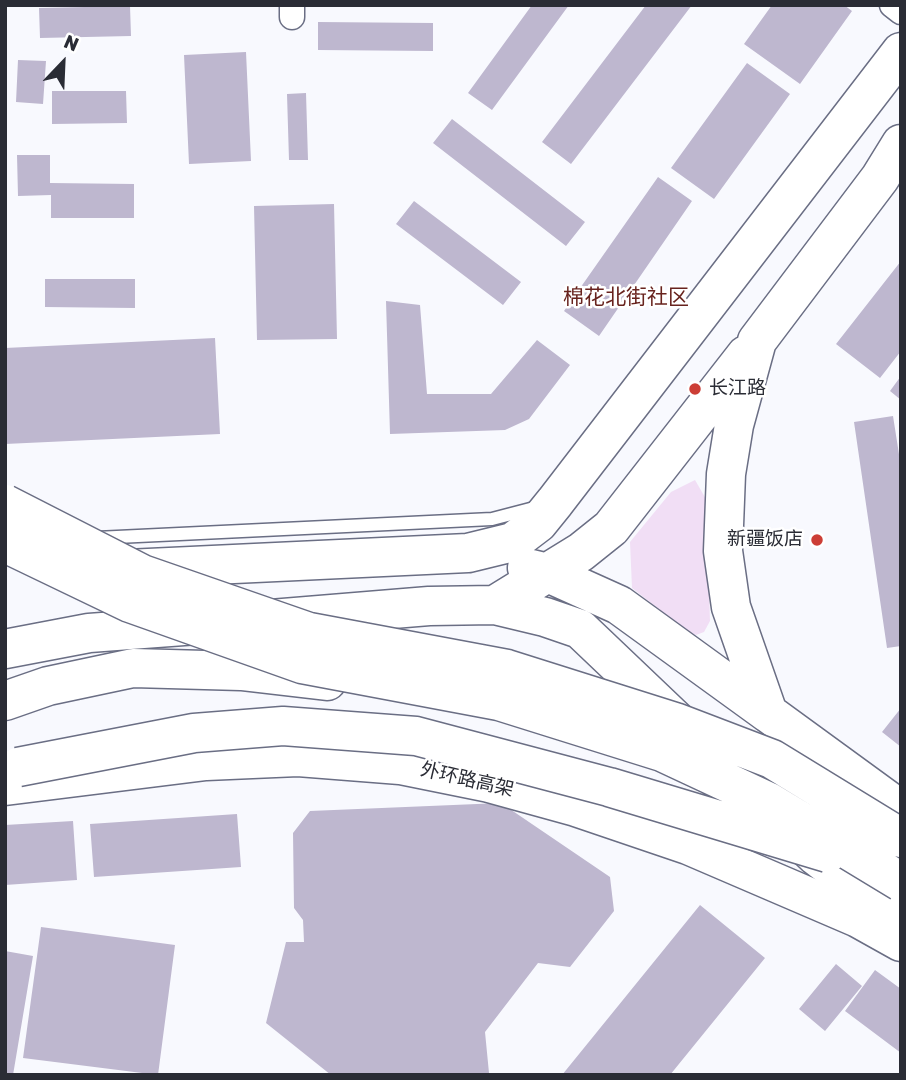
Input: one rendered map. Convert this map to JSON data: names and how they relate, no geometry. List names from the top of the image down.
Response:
{
  "streets": {
    "main road": ["外环路高架"]
  },
  "districts": ["棉花北街社区"],
  "places": ["长江路", "新疆饭店"],
  "north": "top right"
}
